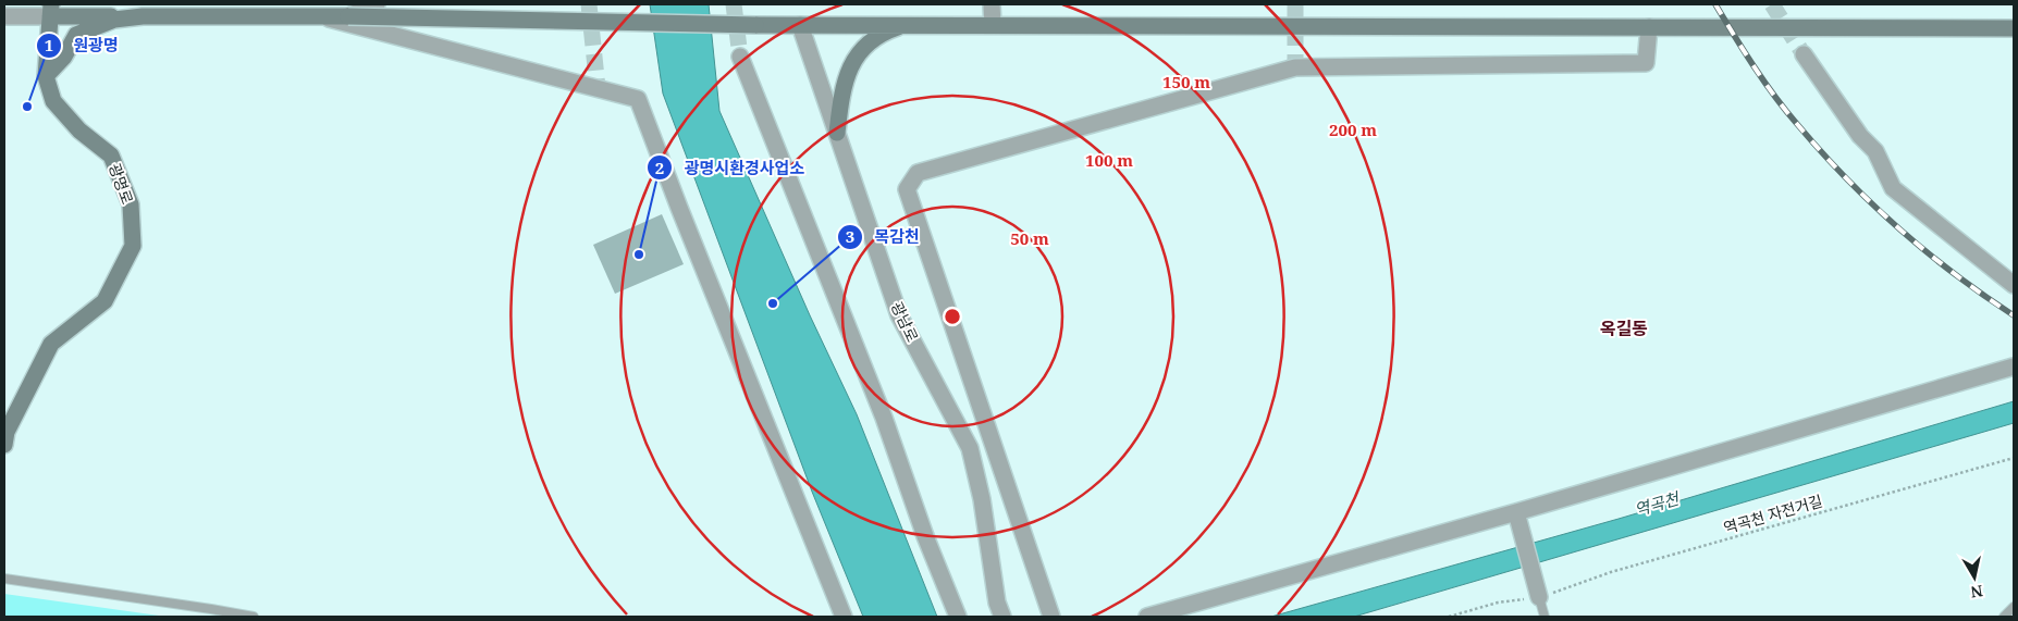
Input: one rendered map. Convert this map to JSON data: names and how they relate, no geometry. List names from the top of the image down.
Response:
{
  "streets": {
    "main road": ["광명로"],
    "street": ["광남로"],
    "path": ["역곡천 자전거길"]
  },
  "districts": ["옥길동"],
  "water": ["역곡천"],
  "places": ["원광명", "광명시환경사업소", "목감천"],
  "north": "bottom",
  "rings": [
    "150 m",
    "200 m",
    "100 m",
    "50 m"
  ]
}
